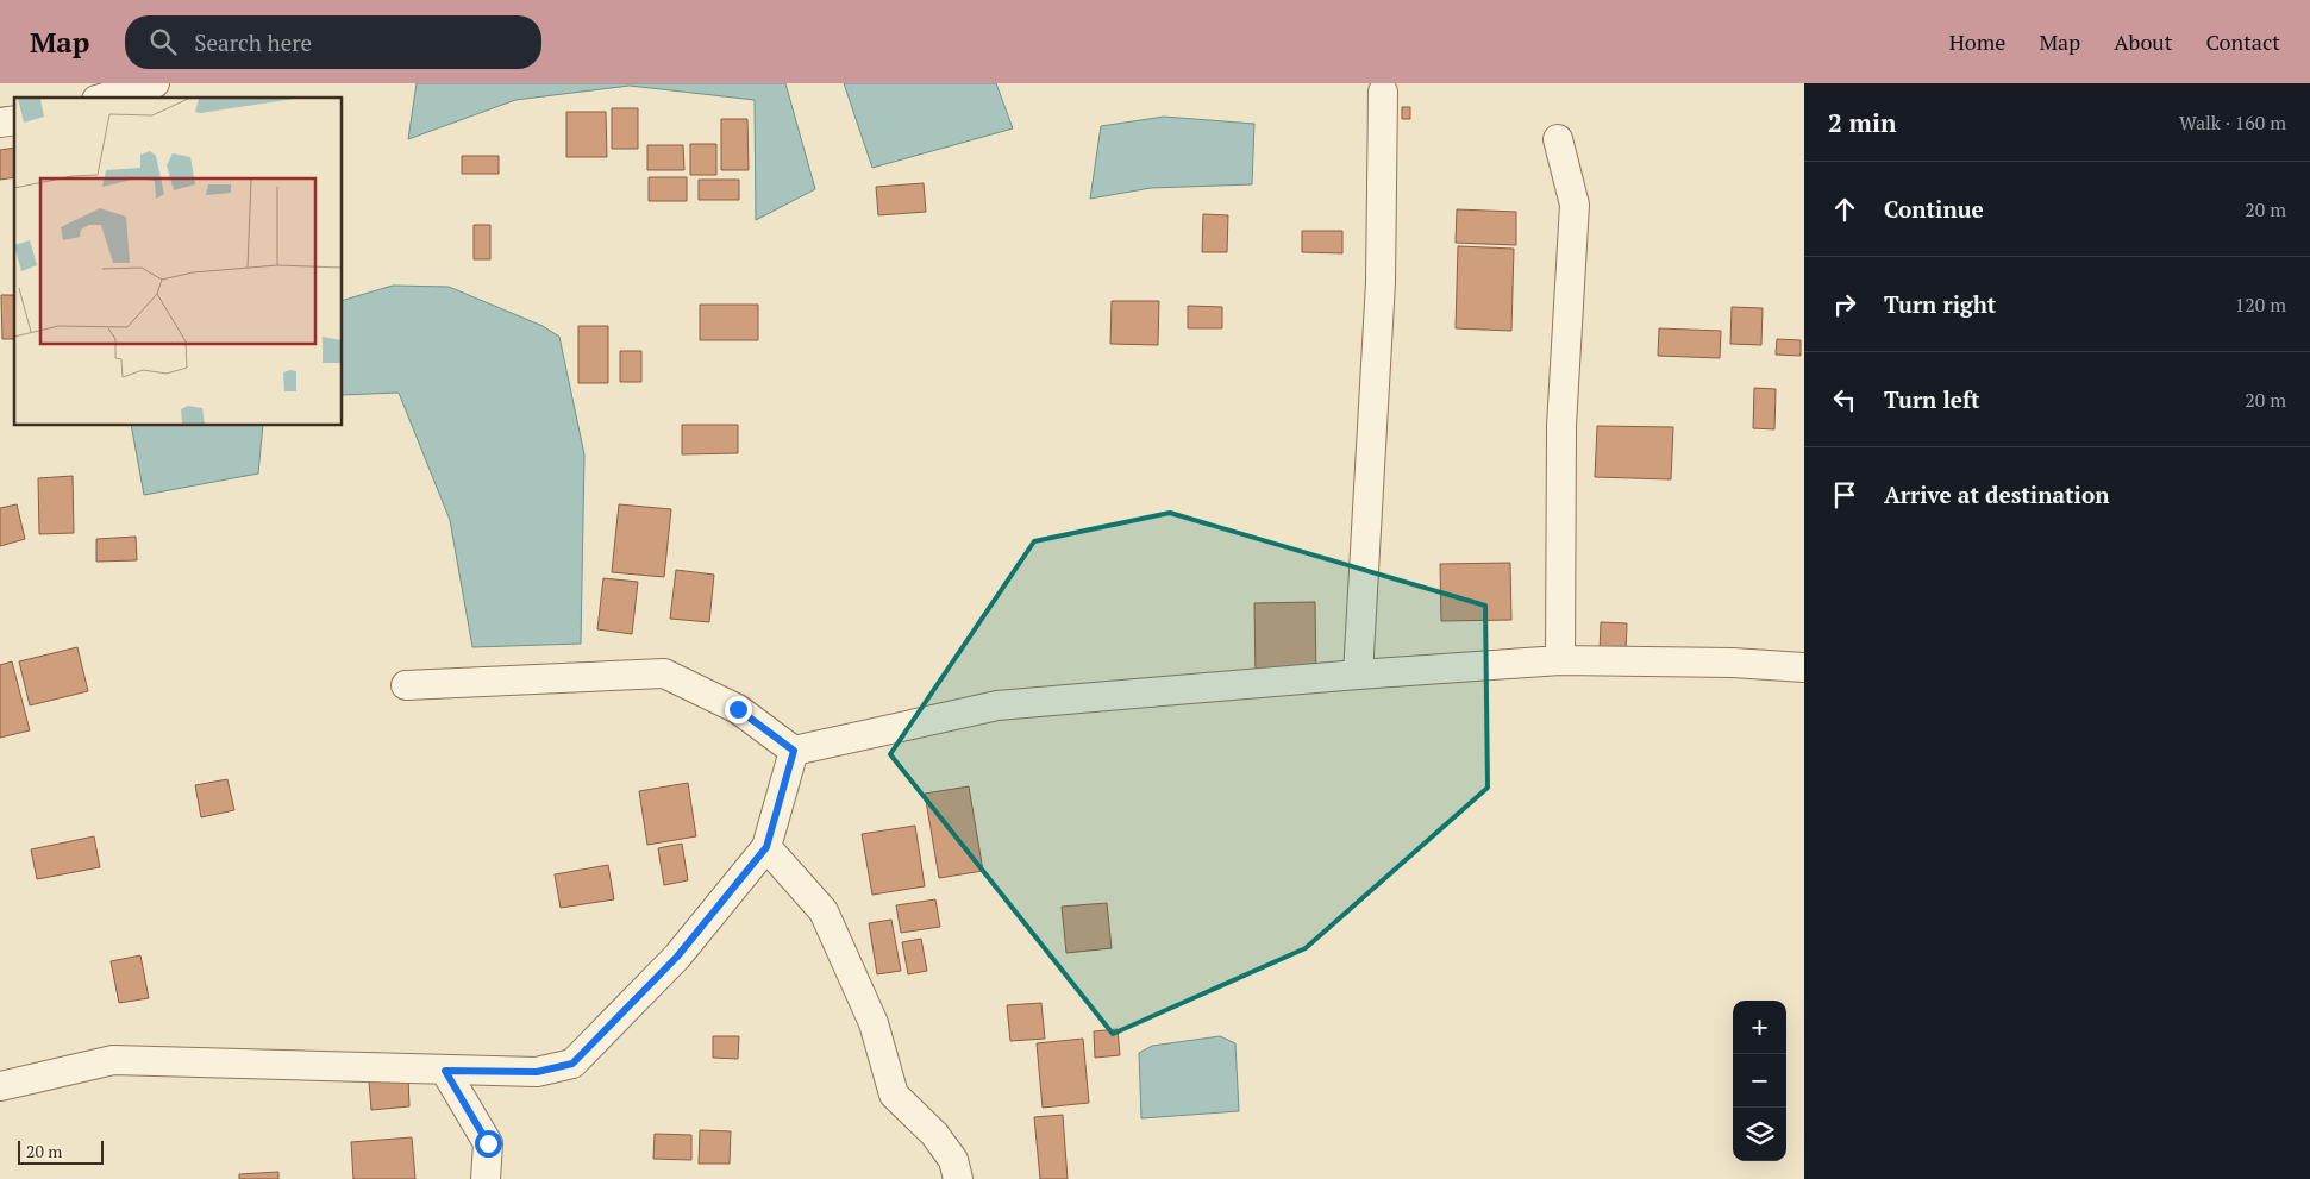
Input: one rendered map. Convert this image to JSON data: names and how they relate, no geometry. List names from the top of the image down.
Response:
{
  "scale_bar": "20 m",
  "page": {
    "header": "Map",
    "search": "Search here",
    "nav": [
      "Home",
      "Map",
      "About",
      "Contact"
    ],
    "heading": ["2 min", "Walk · 160 m"],
    "list": [
      ["Continue", "20 m"],
      ["Turn right", "120 m"],
      ["Turn left", "20 m"],
      "Arrive at destination"
    ],
    "map_buttons": ["+", "−"],
    "scale": "20 m"
  }
}
